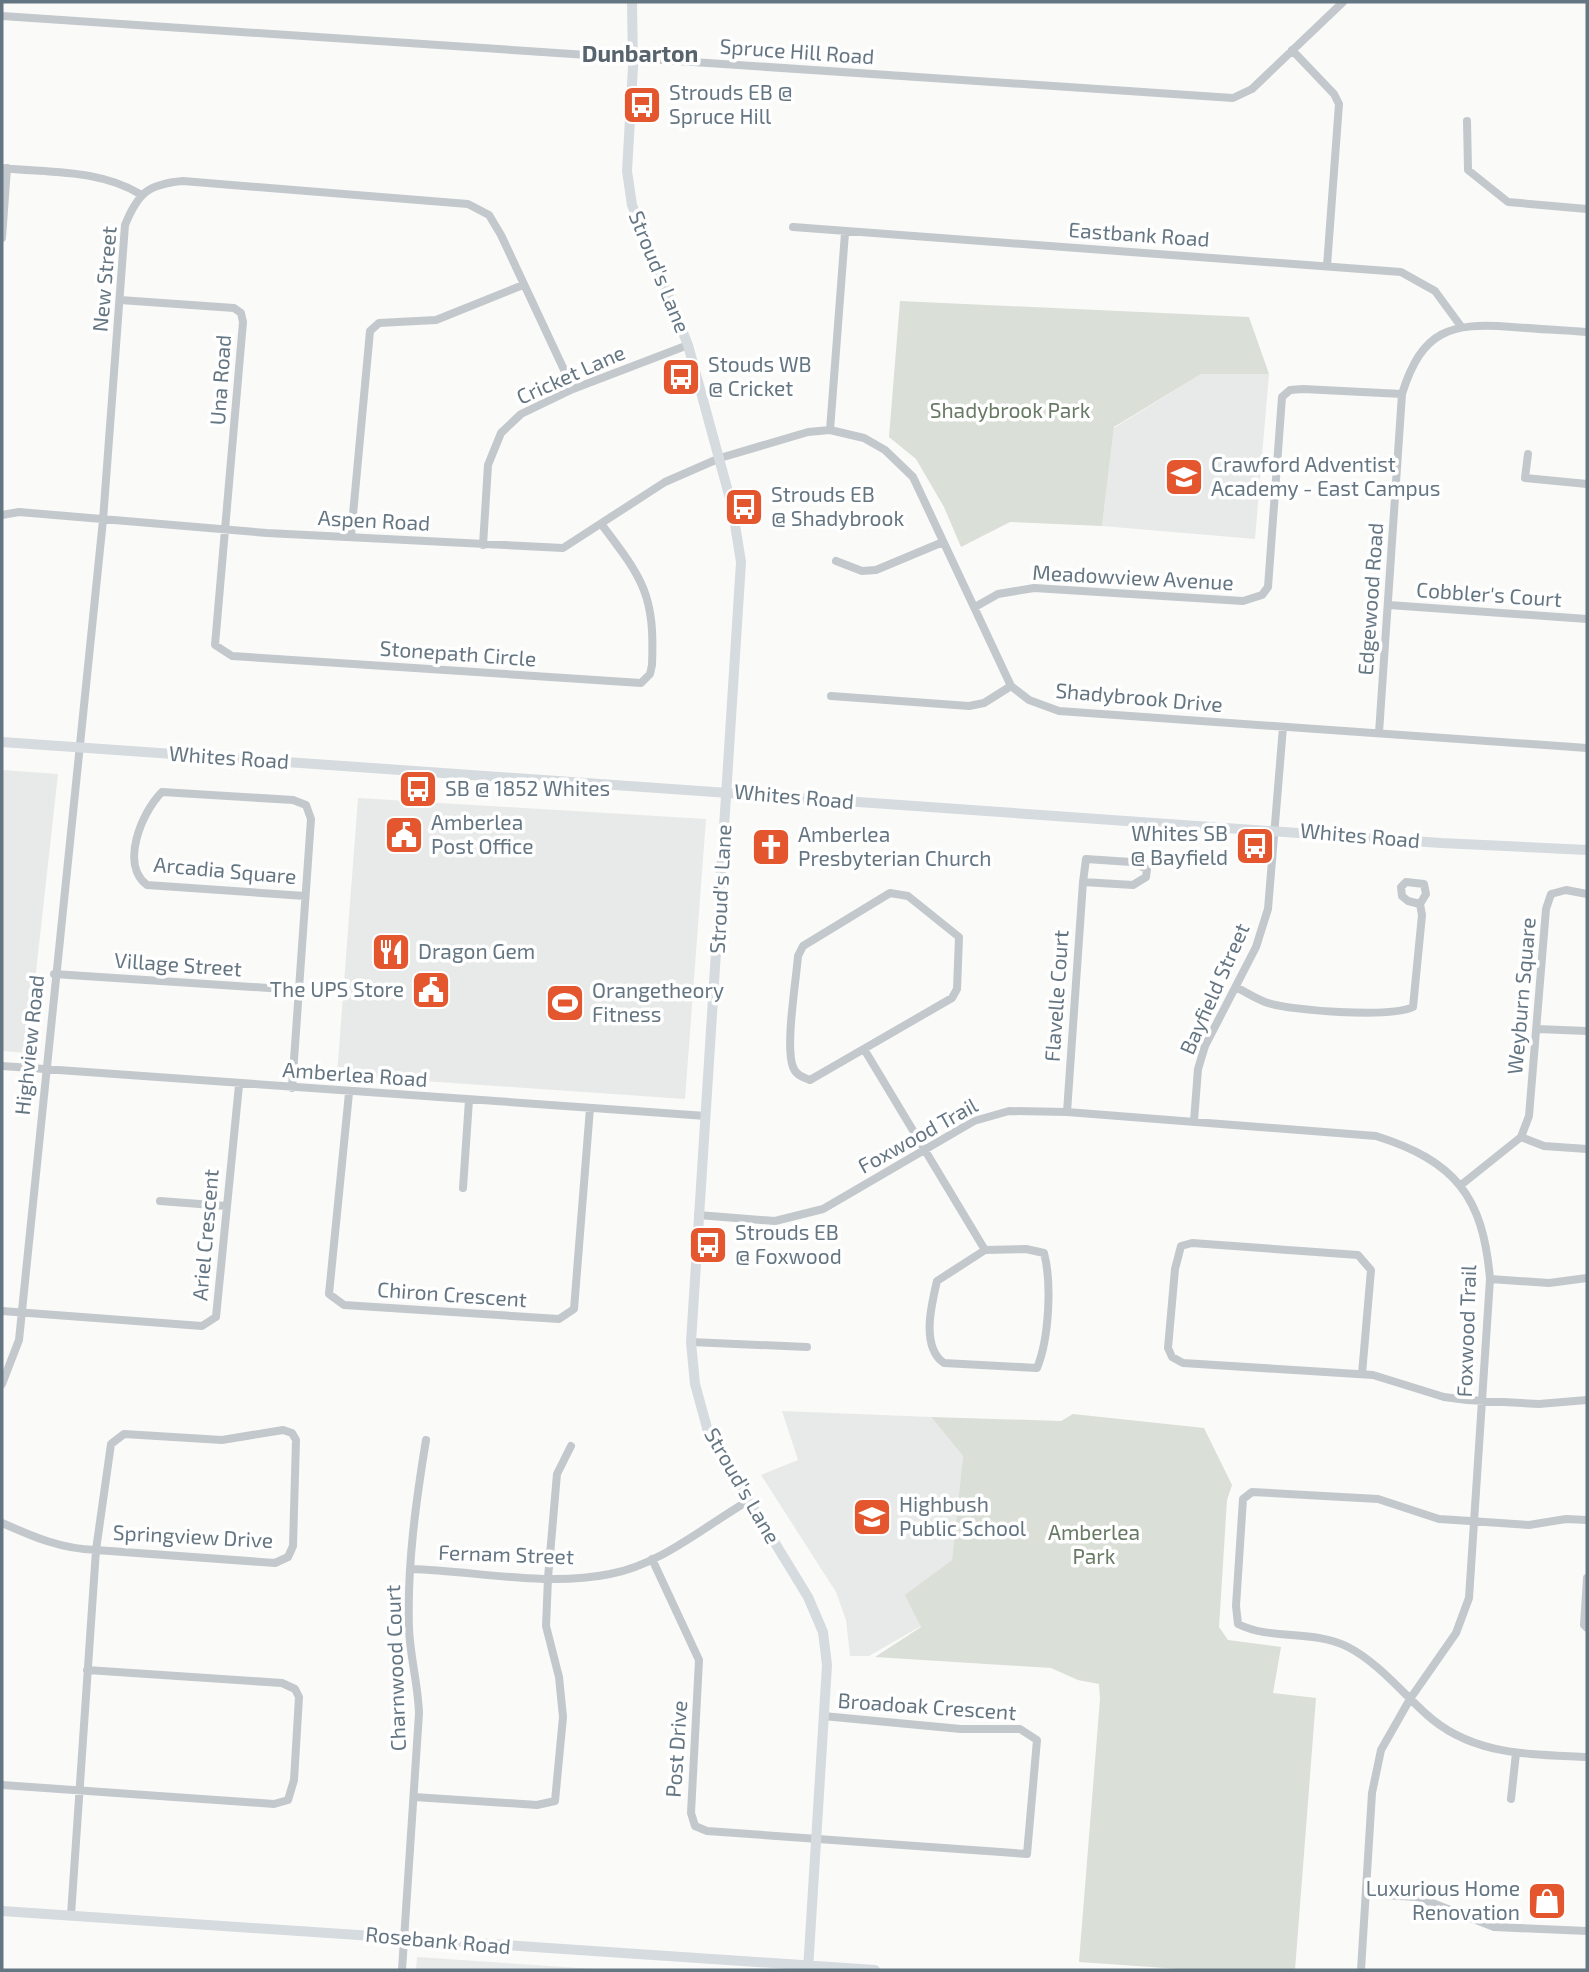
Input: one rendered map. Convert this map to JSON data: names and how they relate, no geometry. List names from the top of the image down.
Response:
{
  "streets": {
    "street": [
      "Spruce Hill Road",
      "Eastbank Road",
      "Stroud's Lane",
      "New Street",
      "Cricket Lane",
      "Una Road",
      "Aspen Road",
      "Meadowview Avenue",
      "Cobbler's Court",
      "Edgewood Road",
      "Stonepath Circle",
      "Shadybrook Drive",
      "Whites Road",
      "Arcadia Square",
      "Village Street",
      "Bayfield Street",
      "Flavelle Court",
      "Weyburn Square",
      "Highview Road",
      "Amberlea Road",
      "Foxwood Trail",
      "Ariel Crescent",
      "Chiron Crescent",
      "Springview Drive",
      "Fernam Street",
      "Charnwood Court",
      "Broadoak Crescent",
      "Post Drive",
      "Rosebank Road"
    ]
  },
  "crossings": [
    ["Spruce Hill Road", "Stroud's Lane"],
    ["Eastbank Road", "Edgewood Road"],
    ["Stroud's Lane", "Cricket Lane"],
    ["Stroud's Lane", "Aspen Road"],
    ["Stroud's Lane", "Whites Road"],
    ["Stroud's Lane", "Amberlea Road"],
    ["Stroud's Lane", "Foxwood Trail"],
    ["Stroud's Lane", "Fernam Street"],
    ["Stroud's Lane", "Broadoak Crescent"],
    ["Stroud's Lane", "Post Drive"],
    ["Stroud's Lane", "Rosebank Road"],
    ["New Street", "Una Road"],
    ["New Street", "Aspen Road"],
    ["New Street", "Whites Road"],
    ["New Street", "Highview Road"],
    ["Cricket Lane", "Aspen Road"],
    ["Una Road", "Aspen Road"],
    ["Una Road", "Stonepath Circle"],
    ["Aspen Road", "Stonepath Circle"],
    ["Meadowview Avenue", "Edgewood Road"],
    ["Cobbler's Court", "Edgewood Road"],
    ["Edgewood Road", "Shadybrook Drive"],
    ["Shadybrook Drive", "Bayfield Street"],
    ["Whites Road", "Bayfield Street"],
    ["Whites Road", "Highview Road"],
    ["Arcadia Square", "Village Street"],
    ["Arcadia Square", "Amberlea Road"],
    ["Village Street", "Highview Road"],
    ["Bayfield Street", "Foxwood Trail"],
    ["Flavelle Court", "Foxwood Trail"],
    ["Highview Road", "Amberlea Road"],
    ["Highview Road", "Ariel Crescent"],
    ["Amberlea Road", "Ariel Crescent"],
    ["Amberlea Road", "Chiron Crescent"],
    ["Springview Drive", "Rosebank Road"],
    ["Fernam Street", "Charnwood Court"],
    ["Fernam Street", "Post Drive"],
    ["Charnwood Court", "Rosebank Road"],
    ["Broadoak Crescent", "Post Drive"]
  ],
  "districts": ["Dunbarton"],
  "parks": ["Shadybrook Park", "Amberlea Park"],
  "places": {
    "bus stop": [
      "Strouds EB @ Spruce Hill",
      "Stouds WB @ Cricket",
      "Strouds EB @ Shadybrook",
      "SB @ 1852 Whites",
      "Whites SB @ Bayfield",
      "Strouds EB @ Foxwood"
    ],
    "school or university": ["Crawford Adventist Academy - East Campus", "Highbush Public School"],
    "public building": ["Amberlea Post Office", "The UPS Store"],
    "church": ["Amberlea Presbyterian Church"],
    "restaurant": ["Dragon Gem"],
    "sports": ["Orangetheory Fitness"],
    "shop": ["Luxurious Home Renovation"]
  }
}
